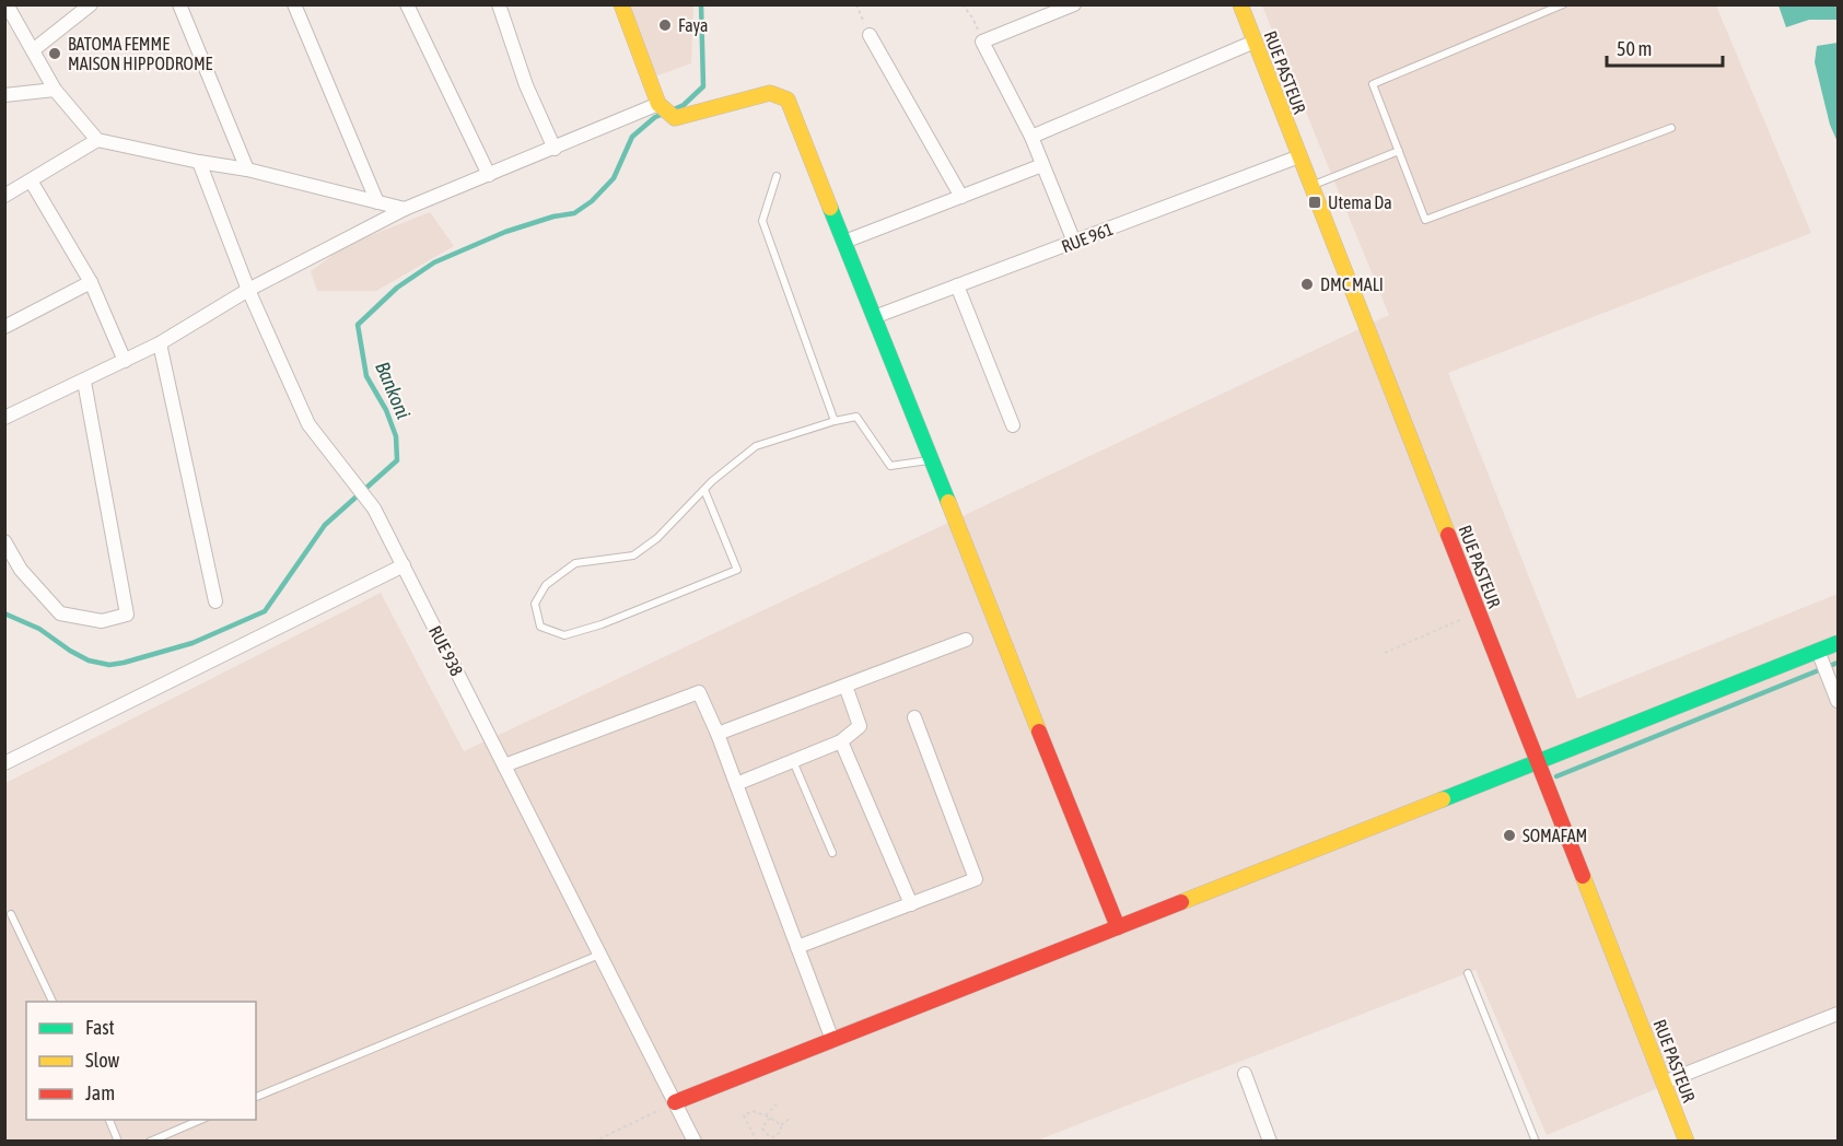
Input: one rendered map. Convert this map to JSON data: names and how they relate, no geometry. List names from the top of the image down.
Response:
{
  "streets": {
    "street": ["RUE PASTEUR", "RUE 961", "RUE 938"]
  },
  "crossings": [
    ["RUE PASTEUR", "RUE 961"]
  ],
  "water": ["Bankoni"],
  "places": {
    "other": [
      "Faya",
      "BATOMA FEMME MAISON HIPPODROME",
      "DMC MALI",
      "SOMAFAM"
    ],
    "transit": ["Utema Da"]
  },
  "legend": ["Fast", "Slow", "Jam"],
  "scale_bar": "50 m"
}
